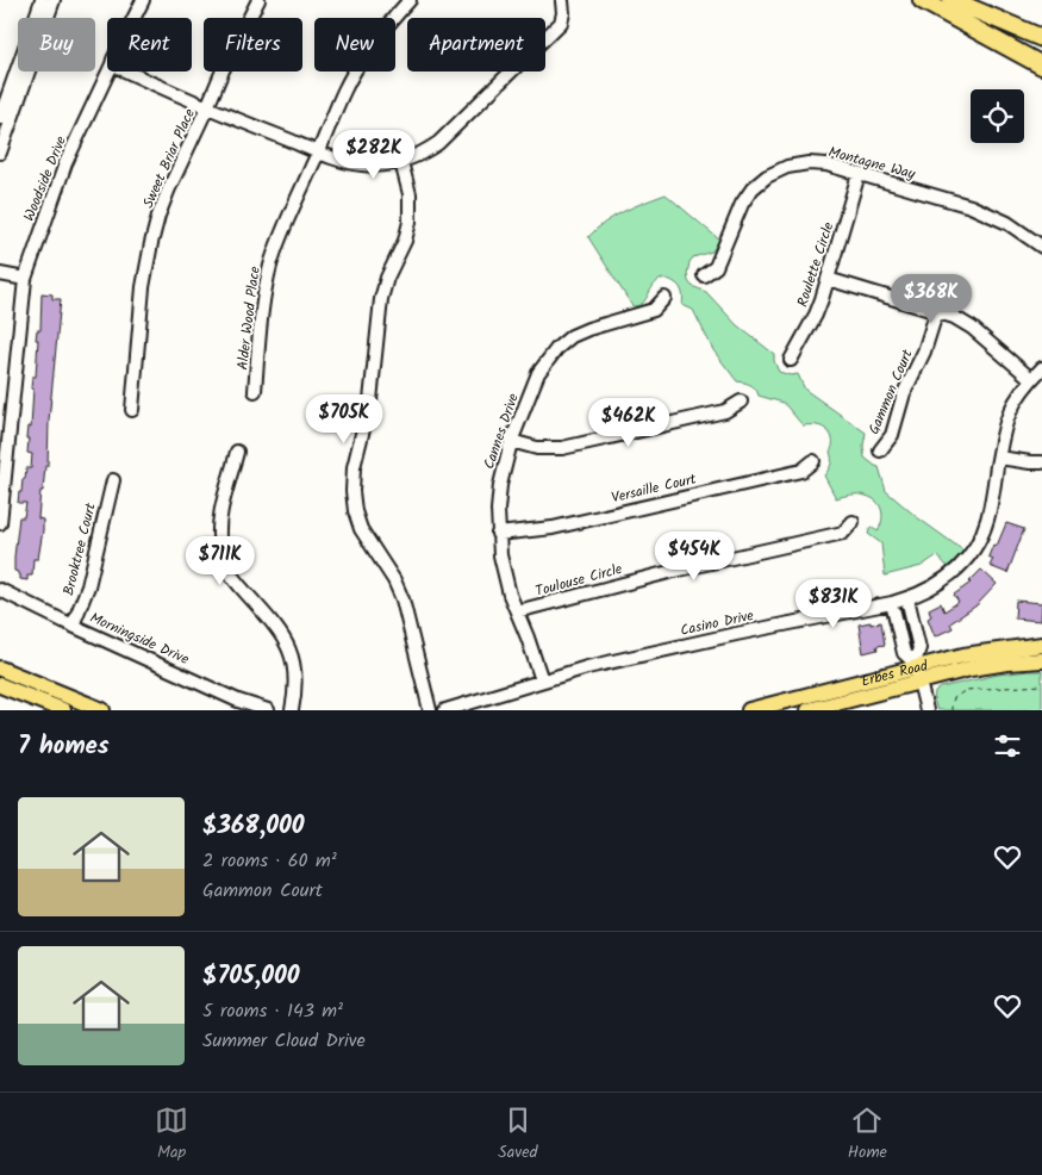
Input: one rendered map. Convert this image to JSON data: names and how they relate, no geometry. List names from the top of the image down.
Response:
{
  "streets": {
    "main road": ["Erbes Road"],
    "street": [
      "Sweet Briar Place",
      "Montagne Way",
      "Woodside Drive",
      "Roulette Circle",
      "Alder Wood Place",
      "Gammon Court",
      "Cannes Drive",
      "Versaille Court",
      "Brooktree Court",
      "Toulouse Circle",
      "Casino Drive",
      "Morningside Drive"
    ]
  },
  "crossings": [
    ["Montagne Way", "Roulette Circle"],
    ["Cannes Drive", "Versaille Court"],
    ["Cannes Drive", "Toulouse Circle"],
    ["Cannes Drive", "Casino Drive"],
    ["Brooktree Court", "Morningside Drive"]
  ],
  "page": {
    "chip": [
      "Buy",
      "Rent",
      "Filters",
      "New",
      "Apartment"
    ],
    "price": [
      "$282K",
      "$368K",
      "$705K",
      "$462K",
      "$454K",
      "$711K",
      "$831K"
    ],
    "heading": "7 homes",
    "list": [
      {
        "name": "$368,000",
        "note": "2 rooms · 60 m² · Gammon Court"
      },
      {
        "name": "$705,000",
        "note": "5 rooms · 143 m² · Summer Cloud Drive"
      }
    ],
    "tabs": ["Map", "Saved", "Home"]
  }
}
